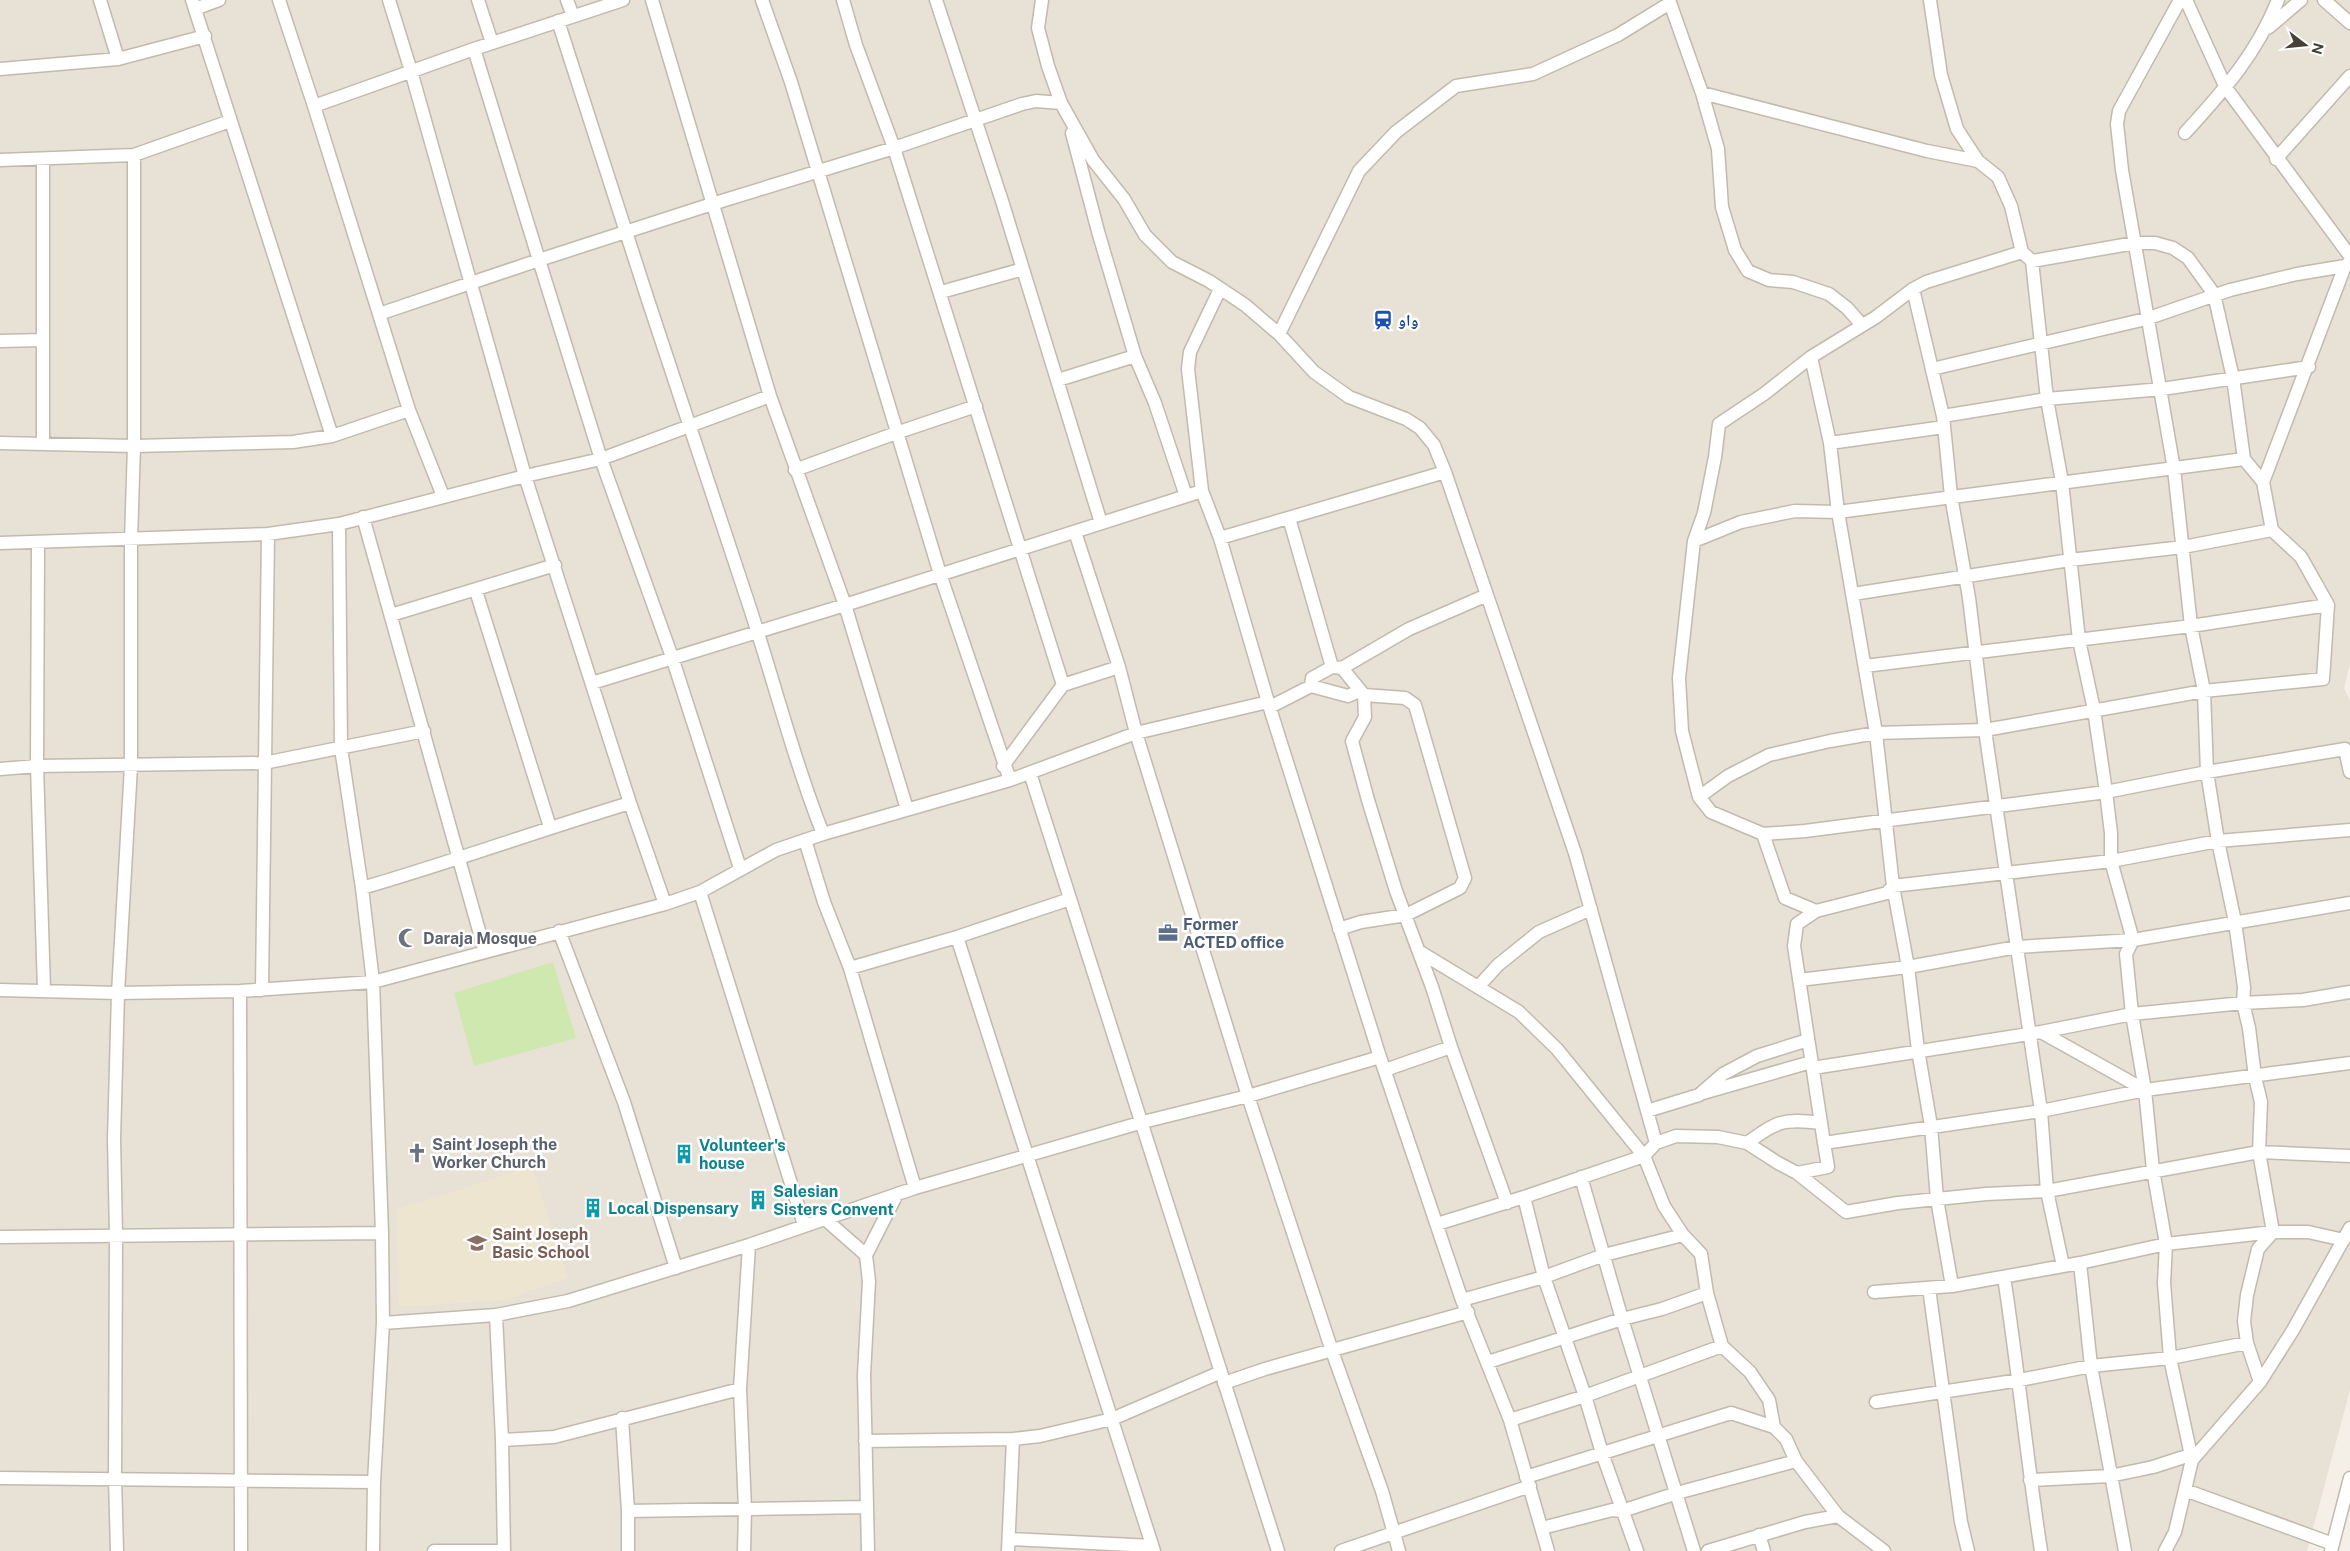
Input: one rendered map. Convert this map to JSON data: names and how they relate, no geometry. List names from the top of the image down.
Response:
{
  "places": {
    "station": ["واو"],
    "office": ["Former ACTED office"],
    "mosque": ["Daraja Mosque"],
    "church": ["Saint Joseph the Worker Church"],
    "building": ["Volunteer's house", "Salesian Sisters Convent", "Local Dispensary"],
    "school or university": ["Saint Joseph Basic School"]
  },
  "north": "right"
}
